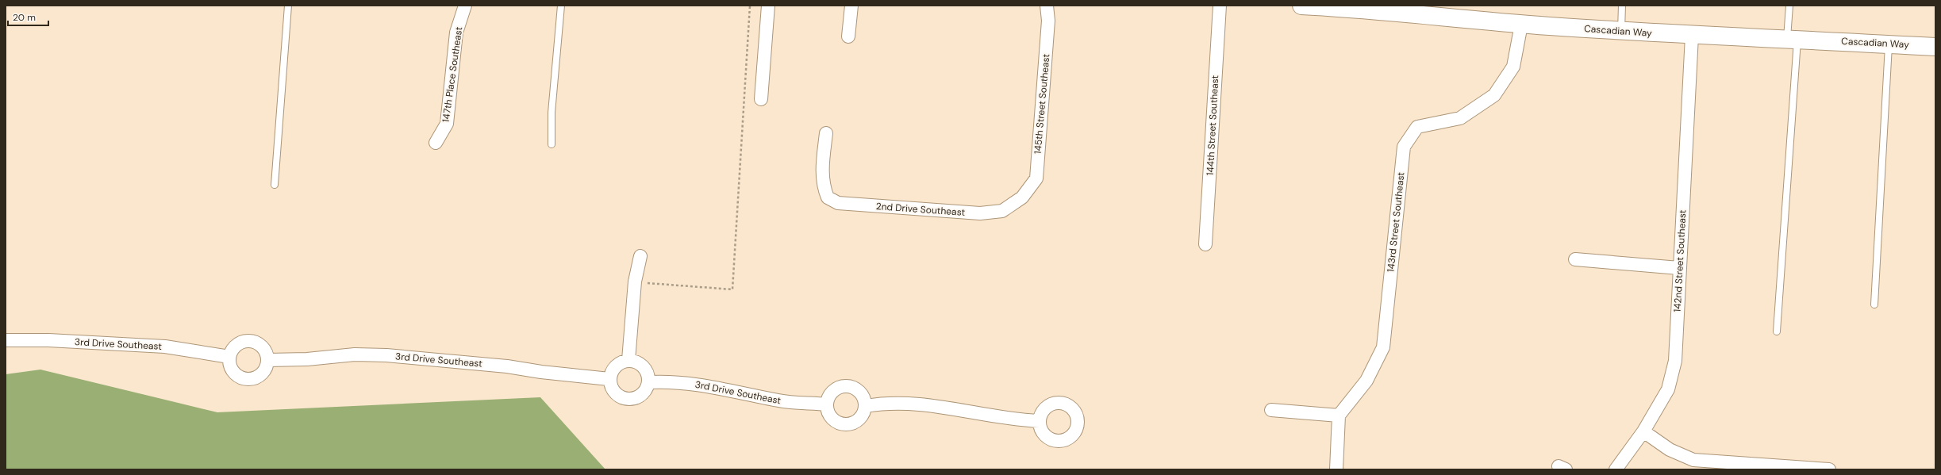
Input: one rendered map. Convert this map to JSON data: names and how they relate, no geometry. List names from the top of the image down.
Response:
{
  "streets": {
    "street": [
      "Cascadian Way",
      "147th Place Southeast",
      "145th Street Southeast",
      "144th Street Southeast",
      "2nd Drive Southeast",
      "143rd Street Southeast",
      "142nd Street Southeast",
      "3rd Drive Southeast"
    ]
  },
  "crossings": [
    ["Cascadian Way", "143rd Street Southeast"],
    ["Cascadian Way", "142nd Street Southeast"],
    ["145th Street Southeast", "2nd Drive Southeast"]
  ],
  "scale_bar": "20 m"
}
